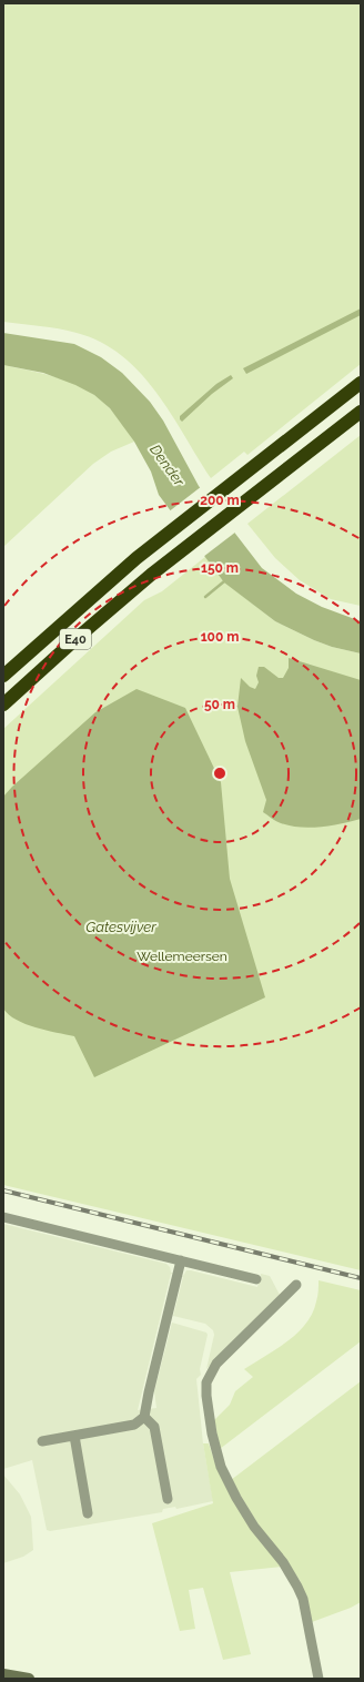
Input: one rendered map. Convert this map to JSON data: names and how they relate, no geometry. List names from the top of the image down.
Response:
{
  "streets": {
    "highway": ["E40"]
  },
  "water": ["Dender", "Gatesvijver"],
  "parks": ["Wellemeersen"],
  "rings": [
    "200 m",
    "150 m",
    "100 m",
    "50 m"
  ]
}
